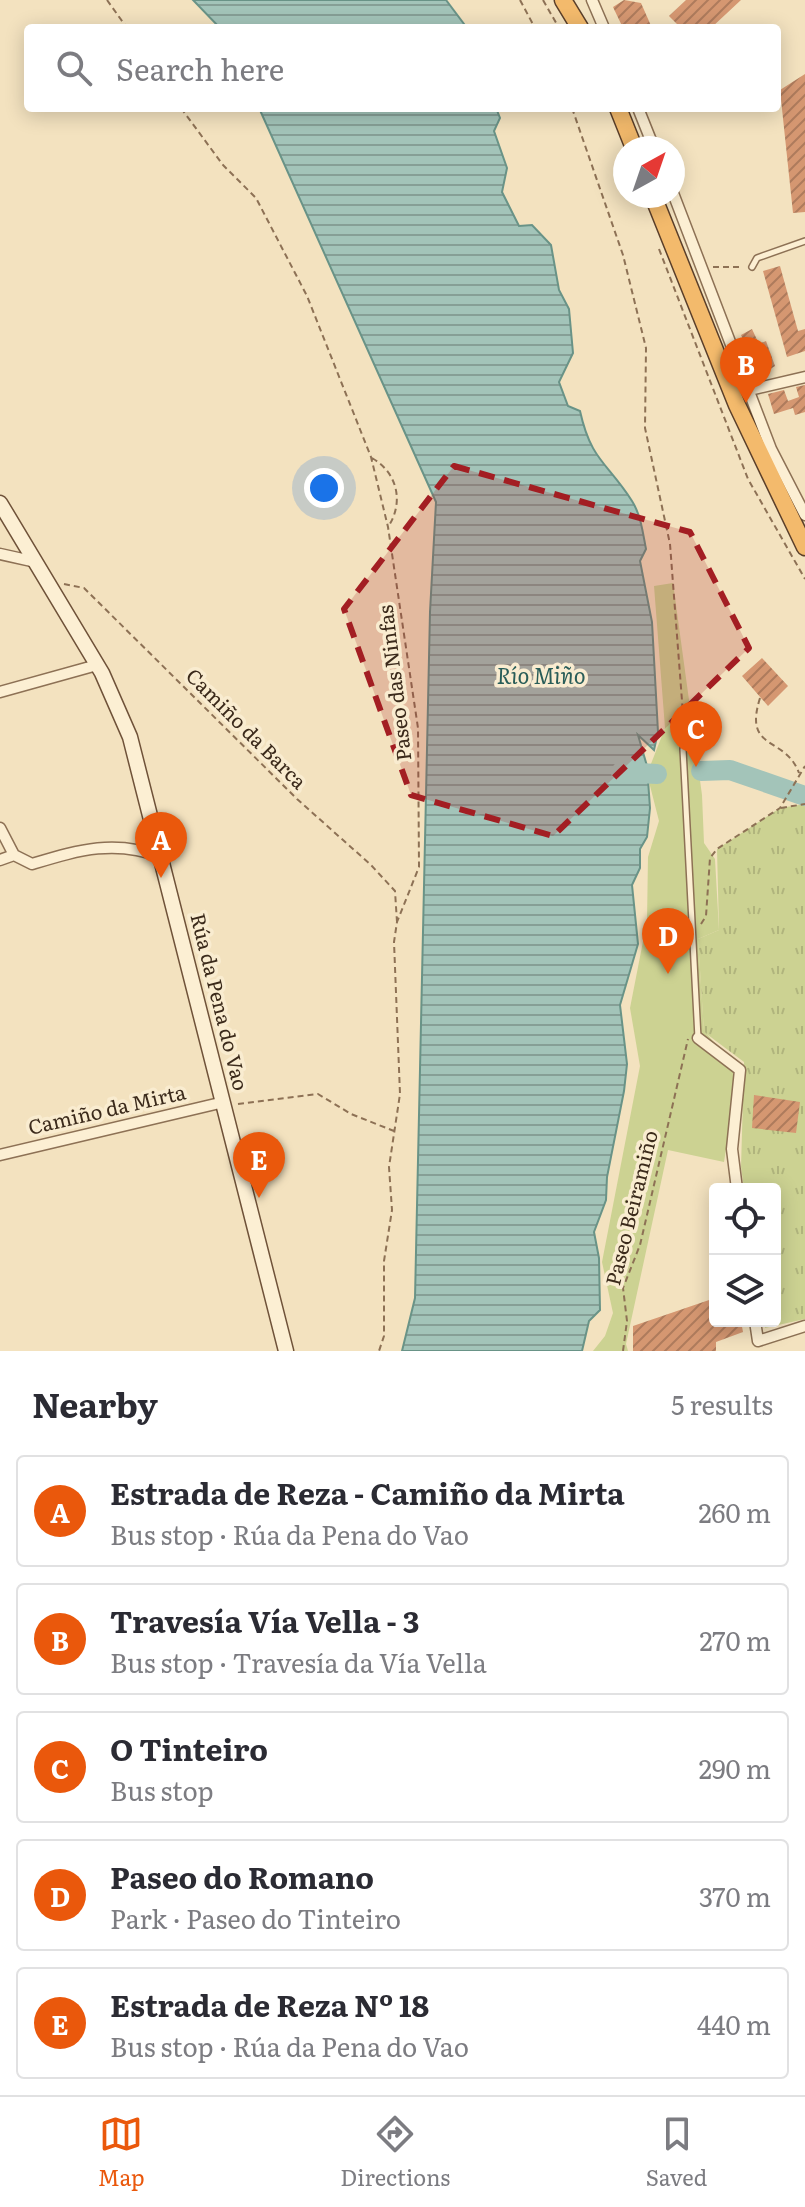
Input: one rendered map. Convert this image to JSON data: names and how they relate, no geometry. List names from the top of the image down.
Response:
{
  "streets": {
    "main road": ["Rúa da Pena do Vao"],
    "street": ["Camiño da Mirta"],
    "path": ["Paseo das Ninfas", "Camiño da Barca", "Paseo Beiramiño"]
  },
  "crossings": [
    ["Paseo das Ninfas", "Camiño da Barca"],
    ["Camiño da Barca", "Rúa da Pena do Vao"],
    ["Rúa da Pena do Vao", "Camiño da Mirta"]
  ],
  "water": ["Río Miño"],
  "north": "top right",
  "page": {
    "search": "Search here",
    "pins": [
      "B",
      "C",
      "A",
      "D",
      "E"
    ],
    "heading": ["Nearby", "5 results"],
    "list": [
      {
        "mark": "A",
        "name": "Estrada de Reza - Camiño da Mirta",
        "note": "Bus stop · Rúa da Pena do Vao",
        "value": "260 m"
      },
      {
        "mark": "B",
        "name": "Travesía Vía Vella - 3",
        "note": "Bus stop · Travesía da Vía Vella",
        "value": "270 m"
      },
      {
        "mark": "C",
        "name": "O Tinteiro",
        "note": "Bus stop",
        "value": "290 m"
      },
      {
        "mark": "D",
        "name": "Paseo do Romano",
        "note": "Park · Paseo do Tinteiro",
        "value": "370 m"
      },
      {
        "mark": "E",
        "name": "Estrada de Reza Nº 18",
        "note": "Bus stop · Rúa da Pena do Vao",
        "value": "440 m"
      }
    ],
    "nav": ["Map", "Directions", "Saved"]
  }
}
